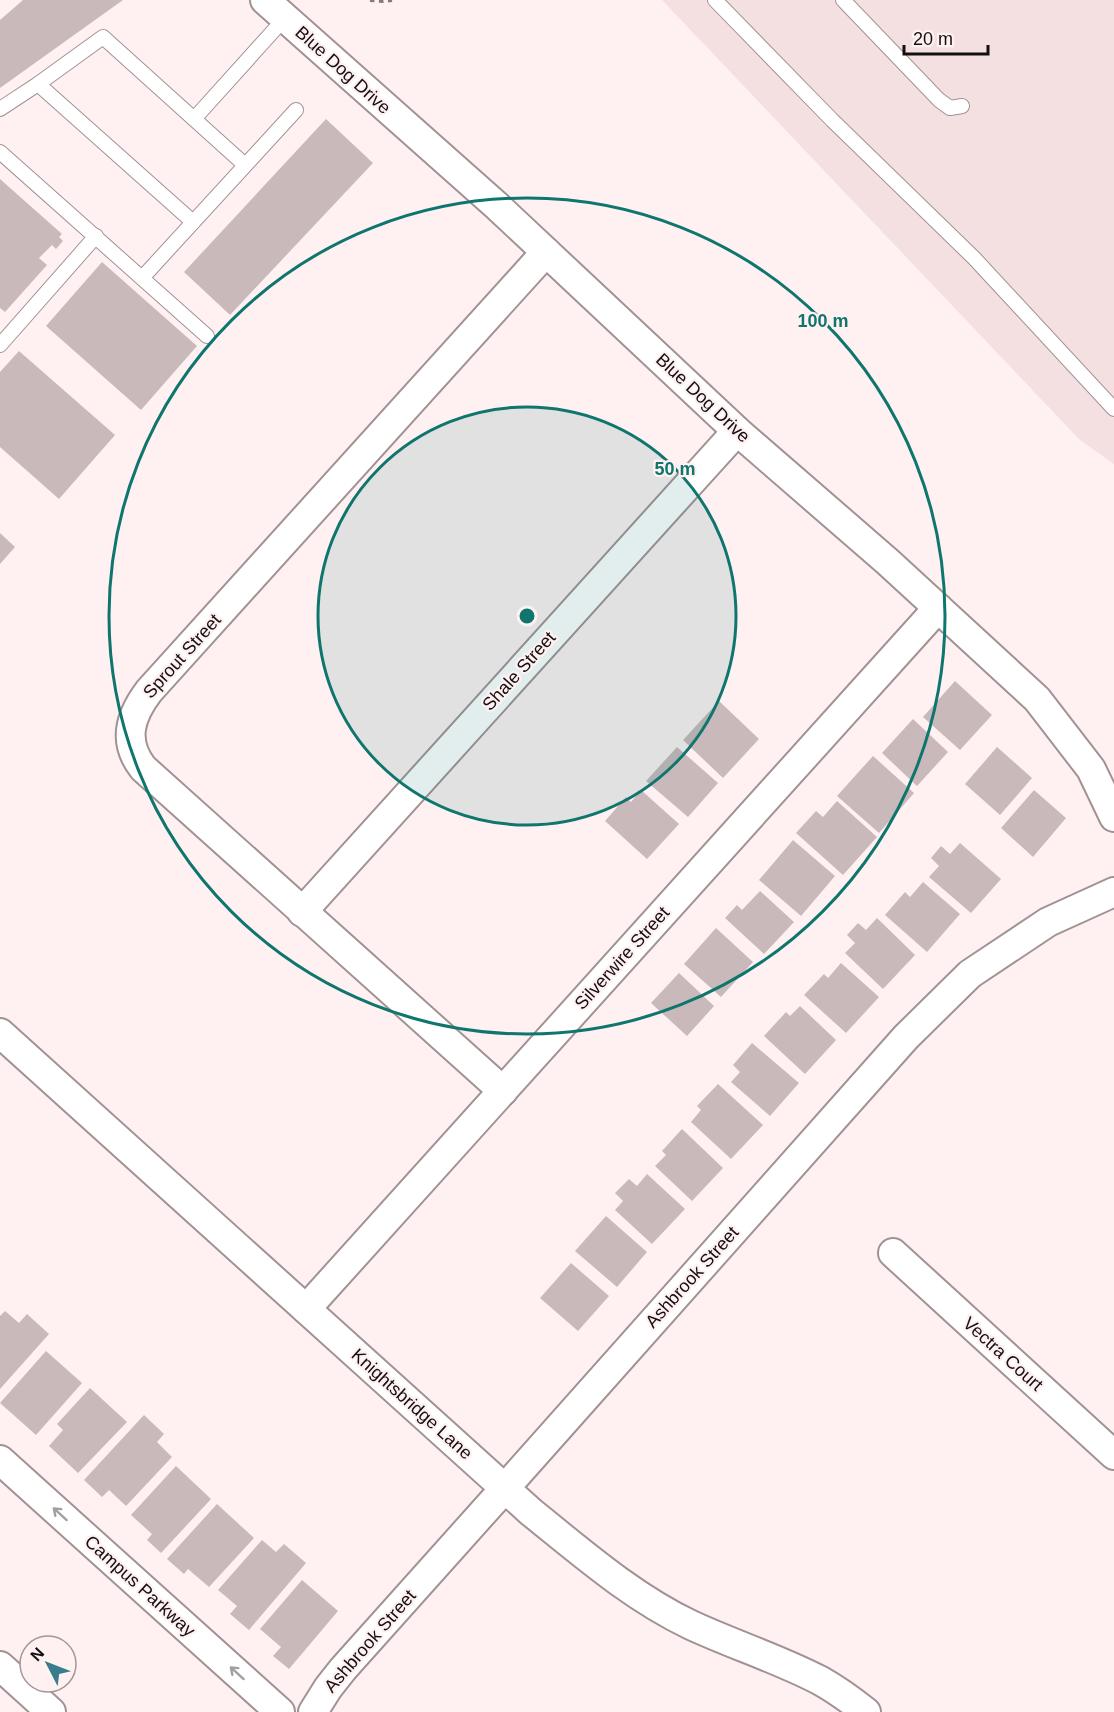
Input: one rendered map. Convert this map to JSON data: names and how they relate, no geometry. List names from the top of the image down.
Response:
{
  "streets": {
    "street": [
      "Blue Dog Drive",
      "Sprout Street",
      "Shale Street",
      "Silverwire Street",
      "Ashbrook Street",
      "Vectra Court",
      "Knightsbridge Lane",
      "Campus Parkway"
    ]
  },
  "crossings": [
    ["Blue Dog Drive", "Sprout Street"],
    ["Blue Dog Drive", "Shale Street"],
    ["Blue Dog Drive", "Silverwire Street"],
    ["Sprout Street", "Shale Street"],
    ["Sprout Street", "Silverwire Street"],
    ["Silverwire Street", "Knightsbridge Lane"],
    ["Ashbrook Street", "Knightsbridge Lane"]
  ],
  "one_way": ["Campus Parkway"],
  "scale_bar": "20 m",
  "north": "top left",
  "rings": ["100 m", "50 m"]
}
